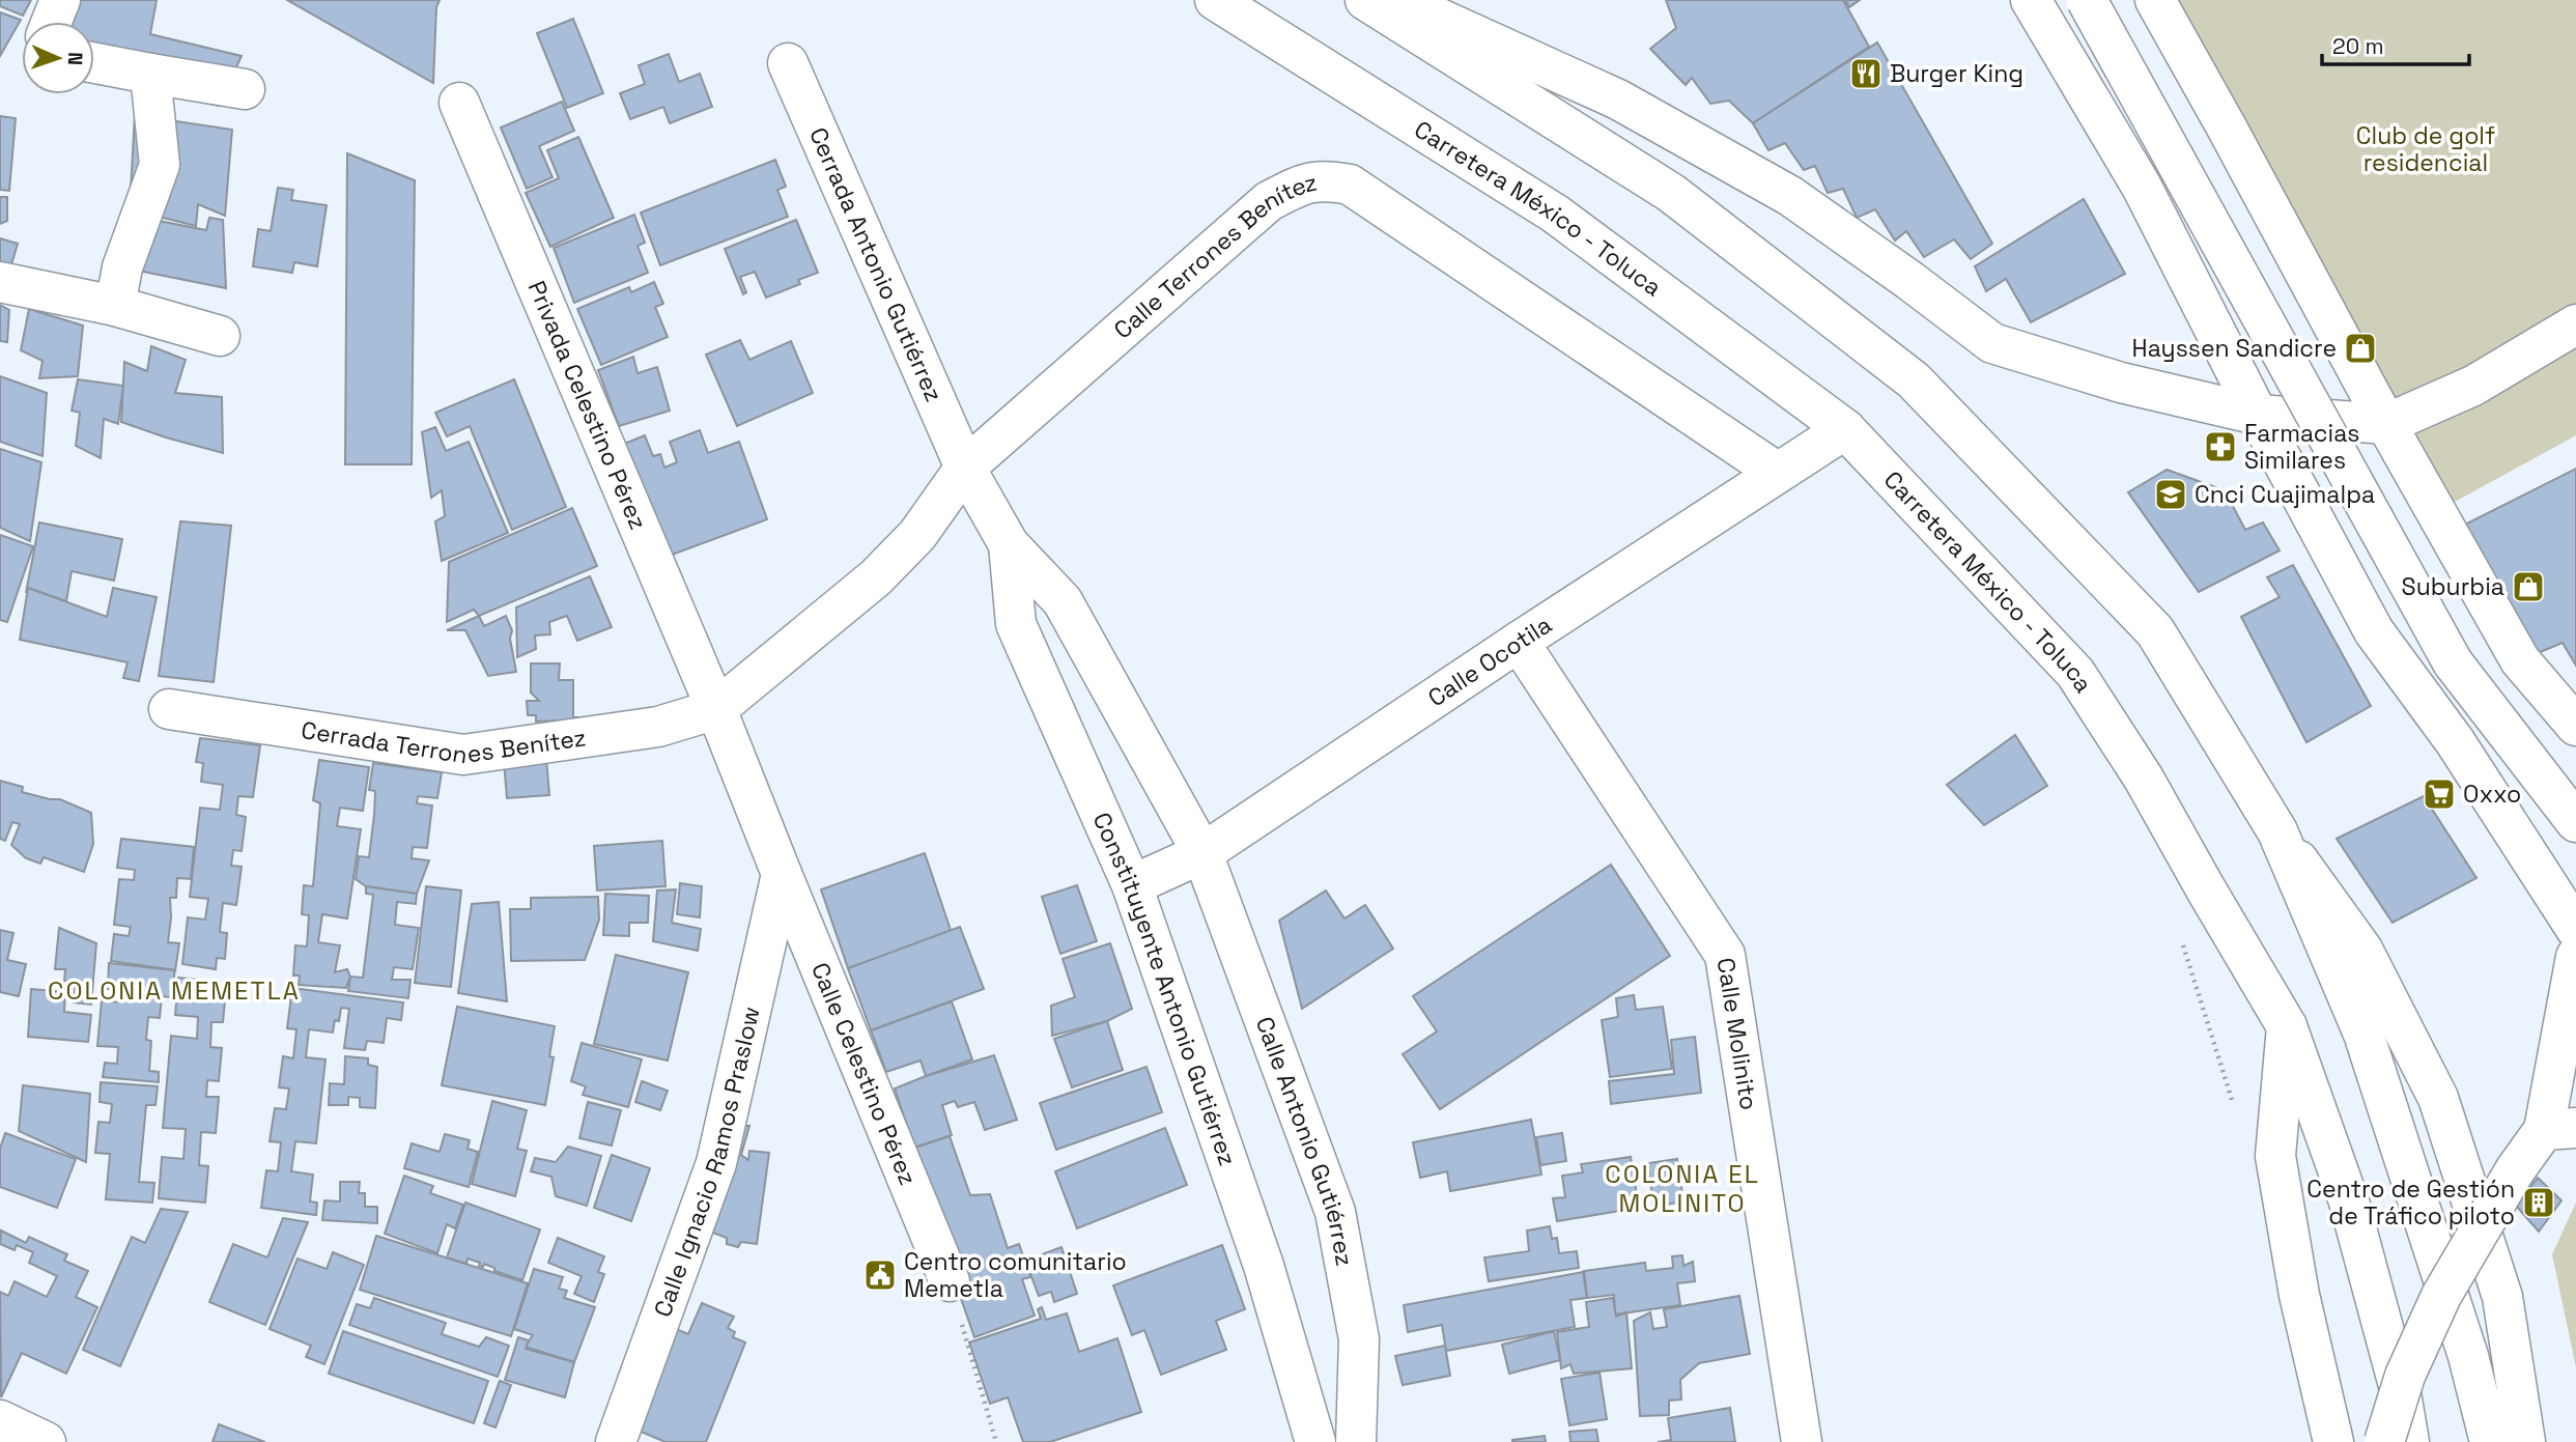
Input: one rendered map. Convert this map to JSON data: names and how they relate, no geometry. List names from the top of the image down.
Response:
{
  "streets": {
    "street": [
      "Carretera México - Toluca",
      "Calle Terrones Benítez",
      "Cerrada Antonio Gutiérrez",
      "Privada Celestino Pérez",
      "Calle Ocotila",
      "Cerrada Terrones Benítez",
      "Constituyente Antonio Gutiérrez",
      "Calle Molinito",
      "Calle Celestino Pérez",
      "Calle Antonio Gutiérrez",
      "Calle Ignacio Ramos Praslow"
    ]
  },
  "crossings": [
    ["Carretera México - Toluca", "Calle Ocotila"],
    ["Calle Terrones Benítez", "Cerrada Antonio Gutiérrez"],
    ["Calle Terrones Benítez", "Privada Celestino Pérez"],
    ["Calle Terrones Benítez", "Calle Ocotila"],
    ["Calle Terrones Benítez", "Cerrada Terrones Benítez"],
    ["Calle Terrones Benítez", "Constituyente Antonio Gutiérrez"],
    ["Calle Terrones Benítez", "Calle Celestino Pérez"],
    ["Cerrada Antonio Gutiérrez", "Constituyente Antonio Gutiérrez"],
    ["Privada Celestino Pérez", "Cerrada Terrones Benítez"],
    ["Privada Celestino Pérez", "Calle Celestino Pérez"],
    ["Calle Ocotila", "Constituyente Antonio Gutiérrez"],
    ["Calle Ocotila", "Calle Molinito"],
    ["Calle Ocotila", "Calle Antonio Gutiérrez"],
    ["Cerrada Terrones Benítez", "Calle Celestino Pérez"],
    ["Constituyente Antonio Gutiérrez", "Calle Antonio Gutiérrez"],
    ["Calle Celestino Pérez", "Calle Ignacio Ramos Praslow"]
  ],
  "districts": ["COLONIA MEMETLA", "COLONIA EL MOLINITO"],
  "parks": ["Club de golf residencial"],
  "places": {
    "restaurant": ["Burger King"],
    "shop": ["Hayssen Sandicre", "Suburbia"],
    "pharmacy": ["Farmacias Similares"],
    "school or university": ["Cnci Cuajimalpa"],
    "supermarket": ["Oxxo"],
    "building": ["Centro de Gestión de Tráfico piloto"],
    "public building": ["Centro comunitario Memetla"]
  },
  "scale_bar": "20 m",
  "north": "right"
}
